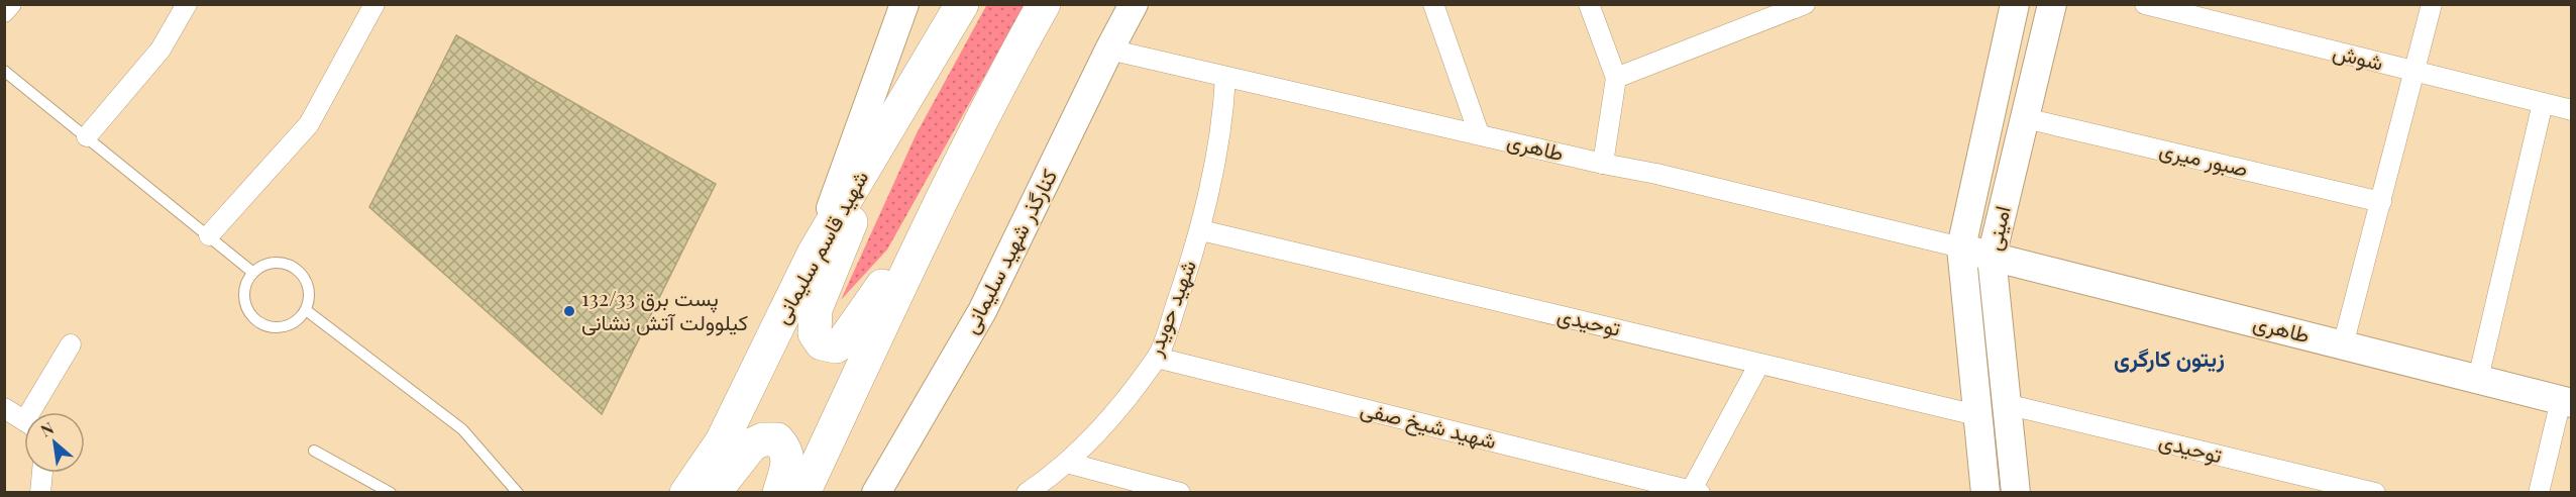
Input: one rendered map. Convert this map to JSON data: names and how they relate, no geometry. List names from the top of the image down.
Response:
{
  "streets": {
    "highway": ["شهید قاسم سلیمانی"],
    "main road": ["طاهری", "امینی", "کنارگذر شهید سلیمانی"],
    "street": [
      "شوش",
      "صبور میری",
      "شهید حویدر",
      "توحیدی",
      "شهید شیخ صفی"
    ]
  },
  "crossings": [
    ["طاهری", "امینی"],
    ["طاهری", "کنارگذر شهید سلیمانی"],
    ["طاهری", "شهید حویدر"],
    ["صبور میری", "امینی"],
    ["امینی", "توحیدی"],
    ["شهید حویدر", "توحیدی"],
    ["شهید حویدر", "شهید شیخ صفی"]
  ],
  "districts": ["زیتون کارگری"],
  "places": ["پست برق 132/33 کیلوولت آتش نشانی"],
  "north": "top left"
}
